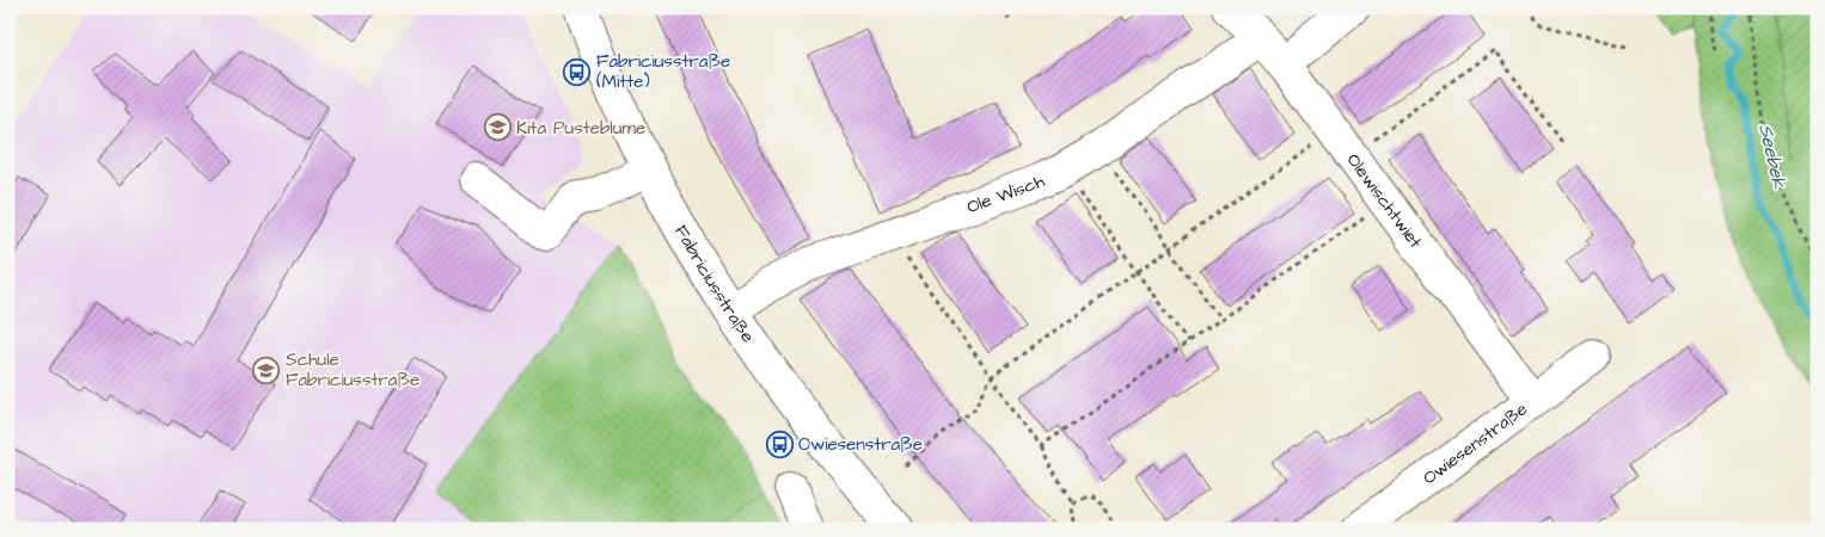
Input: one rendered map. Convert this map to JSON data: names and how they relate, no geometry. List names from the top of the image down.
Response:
{
  "streets": {
    "street": [
      "Ole Wisch",
      "Olewischtwiet",
      "Fabriciusstraße",
      "Owiesenstraße"
    ]
  },
  "crossings": [
    ["Ole Wisch", "Olewischtwiet"],
    ["Ole Wisch", "Fabriciusstraße"],
    ["Olewischtwiet", "Owiesenstraße"]
  ],
  "water": ["Seebek"],
  "places": {
    "bus stop": ["Fabriciusstraße (Mitte)", "Owiesenstraße"],
    "school or university": ["Kita Pusteblume", "Schule Fabriciusstraße"]
  }
}
